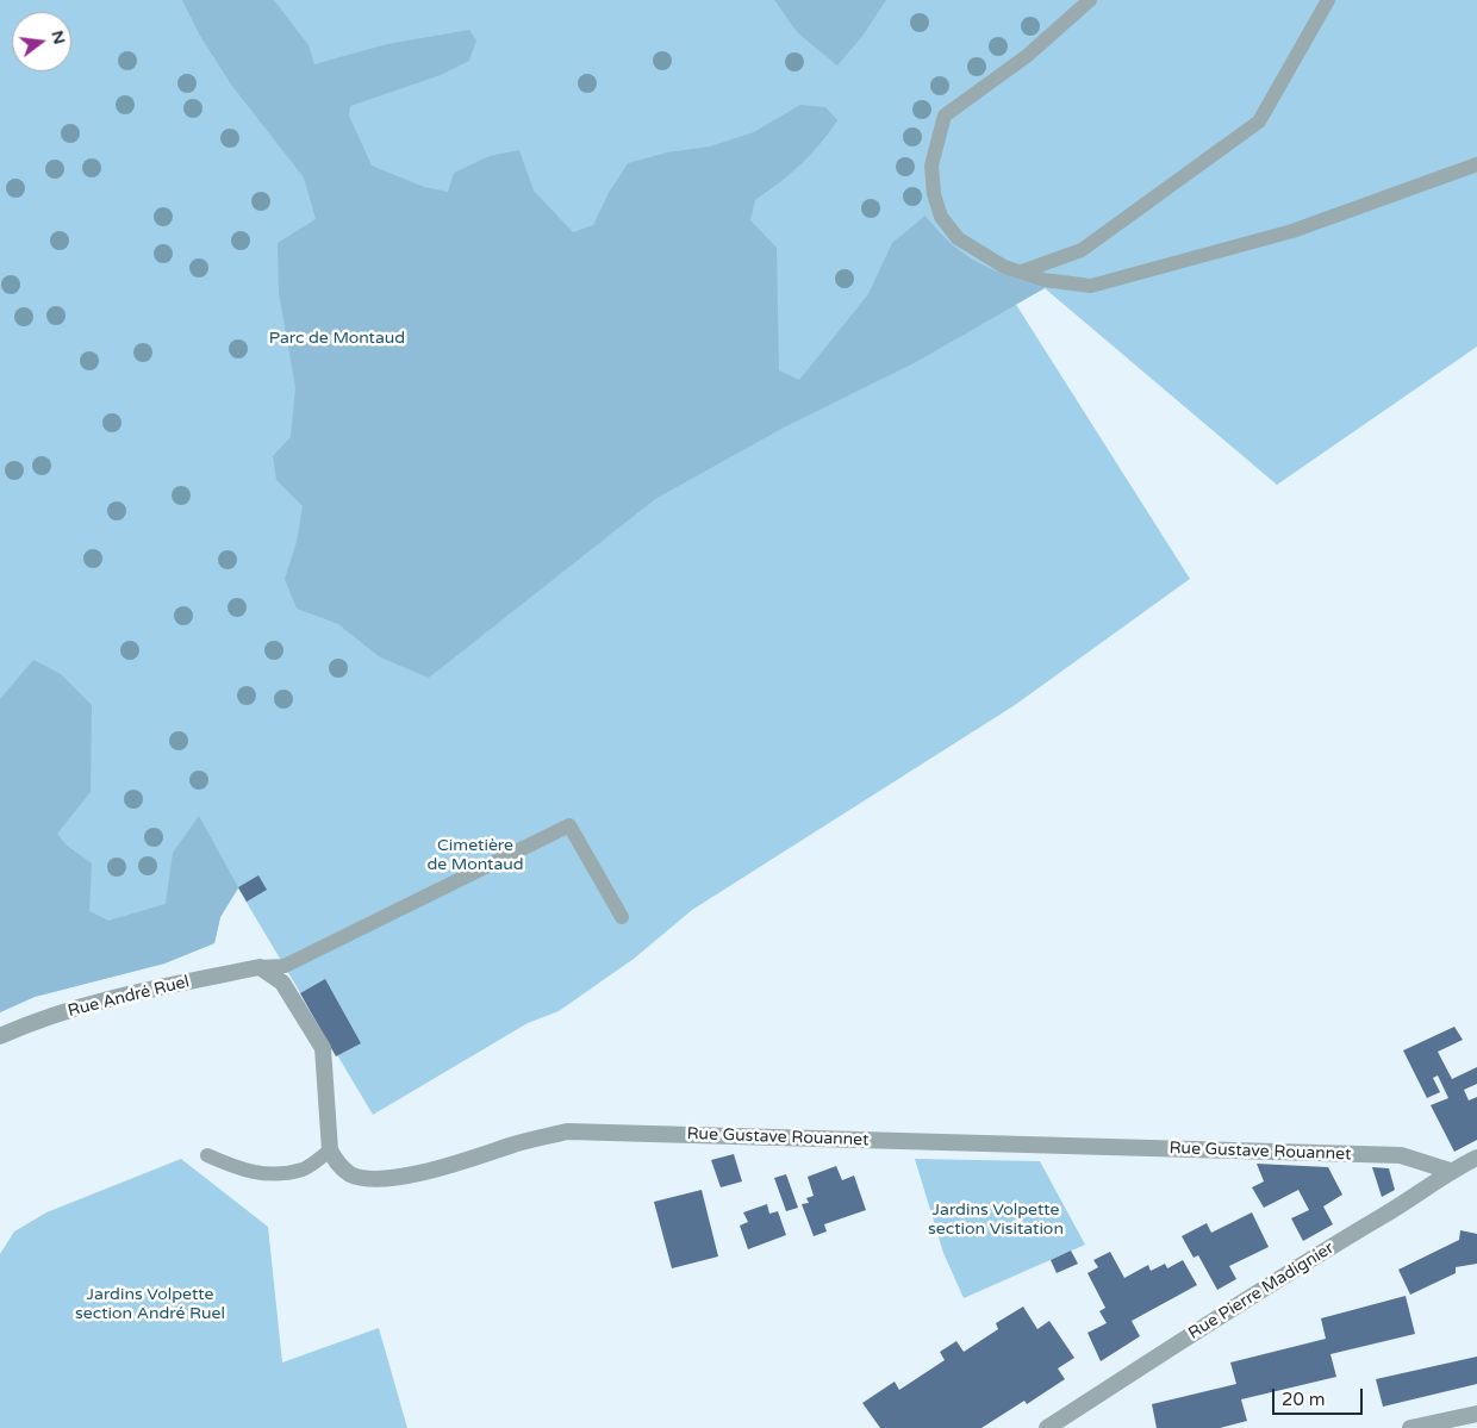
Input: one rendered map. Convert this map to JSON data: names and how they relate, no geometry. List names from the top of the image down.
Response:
{
  "streets": {
    "street": ["Rue André Ruel", "Rue Gustave Rouannet", "Rue Pierre Madignier"]
  },
  "crossings": [
    ["Rue Gustave Rouannet", "Rue Pierre Madignier"]
  ],
  "parks": [
    "Parc de Montaud",
    "Cimetière de Montaud",
    "Jardins Volpette section Visitation",
    "Jardins Volpette section André Ruel"
  ],
  "scale_bar": "20 m",
  "north": "right"
}
